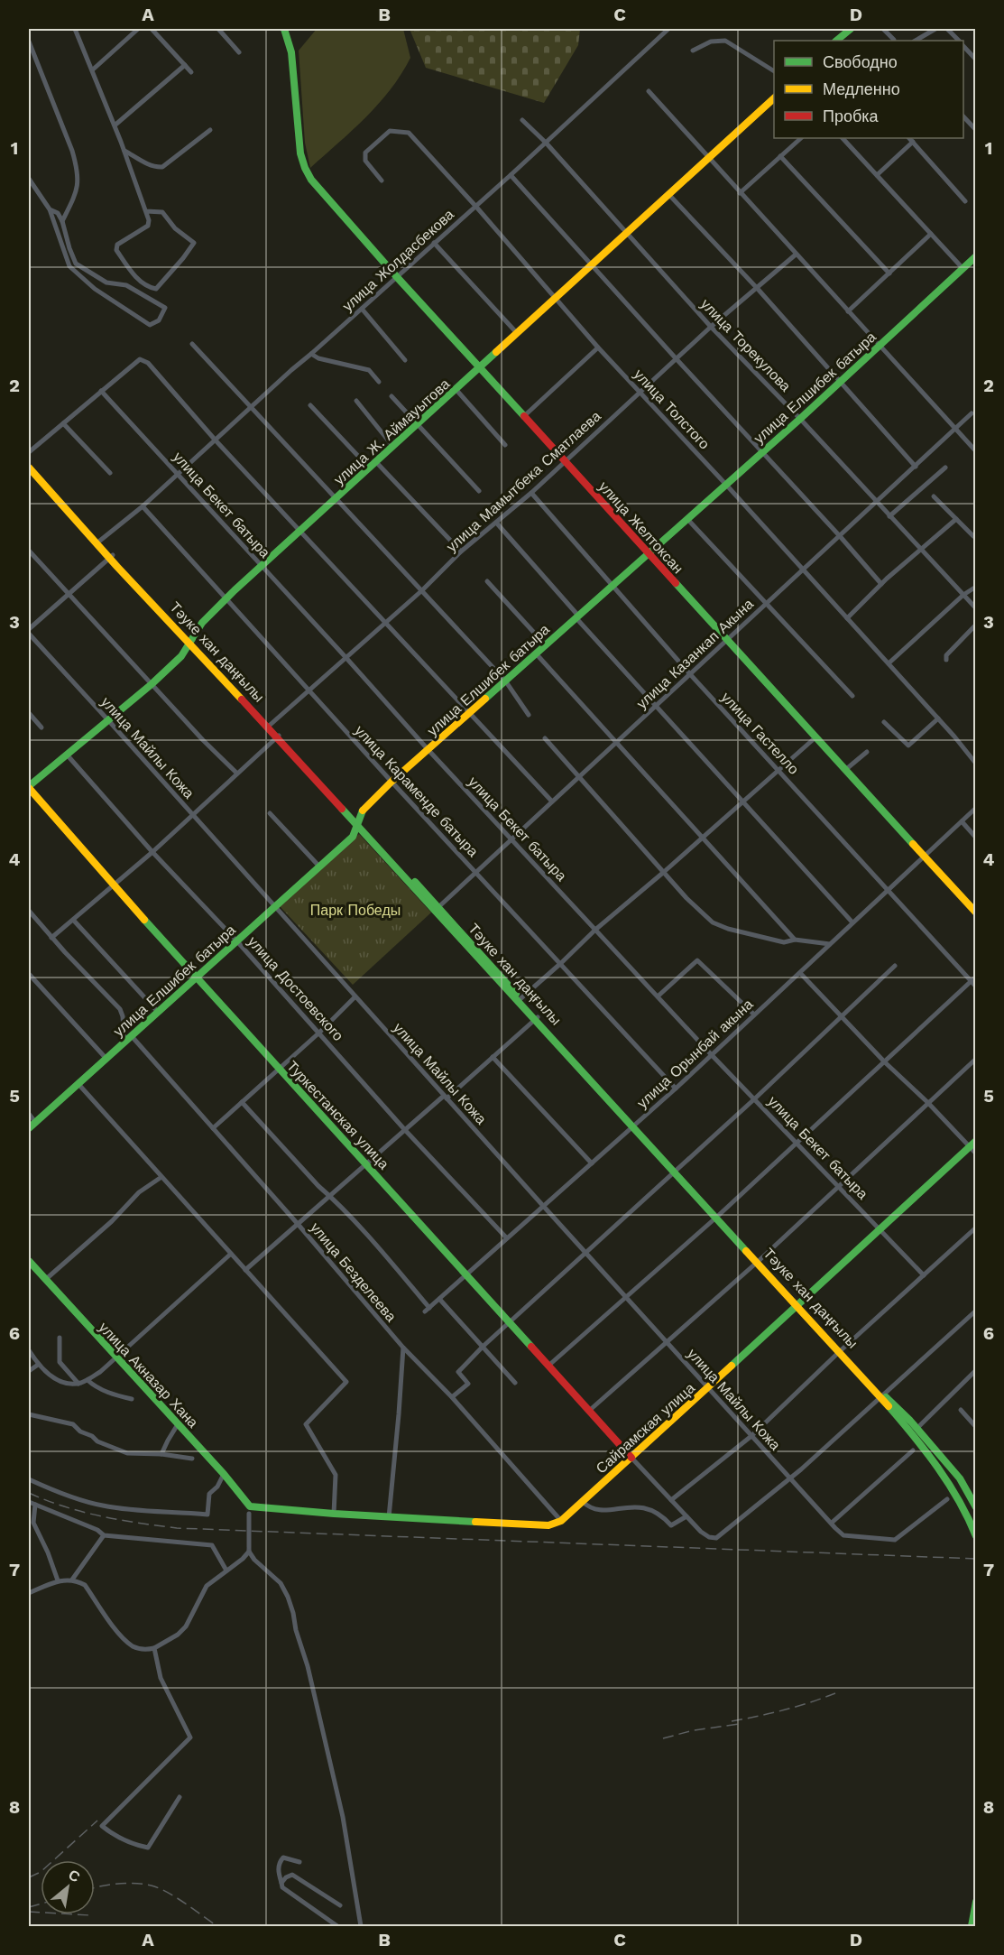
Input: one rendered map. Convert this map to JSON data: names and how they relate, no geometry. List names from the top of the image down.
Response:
{
  "streets": {
    "main road": [
      "улица Елшибек батыра",
      "улица Ж. Аймауытова",
      "улица Желтоксан",
      "Тәуке хан даңғылы",
      "Туркестанская улица",
      "улица Акназар Хана",
      "Сайрамская улица"
    ],
    "street": [
      "улица Жолдасбекова",
      "улица Торекулова",
      "улица Толстого",
      "улица Мамытбека Сматлаева",
      "улица Бекет батыра",
      "улица Казанкап Акына",
      "улица Гастелло",
      "улица Майлы Кожа",
      "улица Караменде батыра",
      "улица Достоевского",
      "улица Орынбай акына",
      "улица Безделеева"
    ]
  },
  "crossings": [
    ["улица Жолдасбекова", "улица Торекулова"],
    ["улица Жолдасбекова", "улица Толстого"],
    ["улица Жолдасбекова", "улица Бекет батыра"],
    ["улица Жолдасбекова", "улица Желтоксан"],
    ["улица Жолдасбекова", "Тәуке хан даңғылы"],
    ["улица Жолдасбекова", "улица Караменде батыра"],
    ["улица Торекулова", "улица Елшибек батыра"],
    ["улица Торекулова", "улица Ж. Аймауытова"],
    ["улица Торекулова", "улица Мамытбека Сматлаева"],
    ["улица Торекулова", "улица Казанкап Акына"],
    ["улица Елшибек батыра", "улица Толстого"],
    ["улица Елшибек батыра", "улица Бекет батыра"],
    ["улица Елшибек батыра", "улица Желтоксан"],
    ["улица Елшибек батыра", "Тәуке хан даңғылы"],
    ["улица Елшибек батыра", "улица Гастелло"],
    ["улица Елшибек батыра", "улица Майлы Кожа"],
    ["улица Елшибек батыра", "улица Караменде батыра"],
    ["улица Елшибек батыра", "улица Достоевского"],
    ["улица Елшибек батыра", "Туркестанская улица"],
    ["улица Елшибек батыра", "улица Безделеева"],
    ["улица Толстого", "улица Ж. Аймауытова"],
    ["улица Толстого", "улица Мамытбека Сматлаева"],
    ["улица Толстого", "улица Казанкап Акына"],
    ["улица Ж. Аймауытова", "улица Бекет батыра"],
    ["улица Ж. Аймауытова", "улица Желтоксан"],
    ["улица Ж. Аймауытова", "Тәуке хан даңғылы"],
    ["улица Ж. Аймауытова", "улица Майлы Кожа"],
    ["улица Ж. Аймауытова", "улица Караменде батыра"],
    ["улица Ж. Аймауытова", "улица Достоевского"],
    ["улица Ж. Аймауытова", "Туркестанская улица"],
    ["улица Мамытбека Сматлаева", "улица Бекет батыра"],
    ["улица Мамытбека Сматлаева", "улица Желтоксан"],
    ["улица Мамытбека Сматлаева", "Тәуке хан даңғылы"],
    ["улица Мамытбека Сматлаева", "улица Гастелло"],
    ["улица Мамытбека Сматлаева", "улица Караменде батыра"],
    ["улица Бекет батыра", "улица Казанкап Акына"],
    ["улица Бекет батыра", "улица Орынбай акына"],
    ["улица Бекет батыра", "Сайрамская улица"],
    ["улица Желтоксан", "улица Казанкап Акына"],
    ["улица Желтоксан", "улица Орынбай акына"],
    ["Тәуке хан даңғылы", "улица Казанкап Акына"],
    ["Тәуке хан даңғылы", "улица Орынбай акына"],
    ["Тәуке хан даңғылы", "Сайрамская улица"],
    ["улица Казанкап Акына", "улица Гастелло"],
    ["улица Казанкап Акына", "улица Караменде батыра"],
    ["улица Гастелло", "улица Орынбай акына"],
    ["улица Майлы Кожа", "улица Орынбай акына"],
    ["улица Майлы Кожа", "Сайрамская улица"],
    ["улица Караменде батыра", "улица Орынбай акына"],
    ["улица Достоевского", "улица Орынбай акына"],
    ["улица Орынбай акына", "Туркестанская улица"],
    ["Туркестанская улица", "Сайрамская улица"],
    ["улица Безделеева", "Сайрамская улица"]
  ],
  "parks": ["Парк Победы"],
  "legend": ["Свободно", "Медленно", "Пробка"],
  "north": "top right",
  "grid": {
    "columns": [
      "A",
      "B",
      "C",
      "D"
    ],
    "rows": [
      "1",
      "2",
      "3",
      "4",
      "5",
      "6",
      "7",
      "8"
    ]
  }
}
